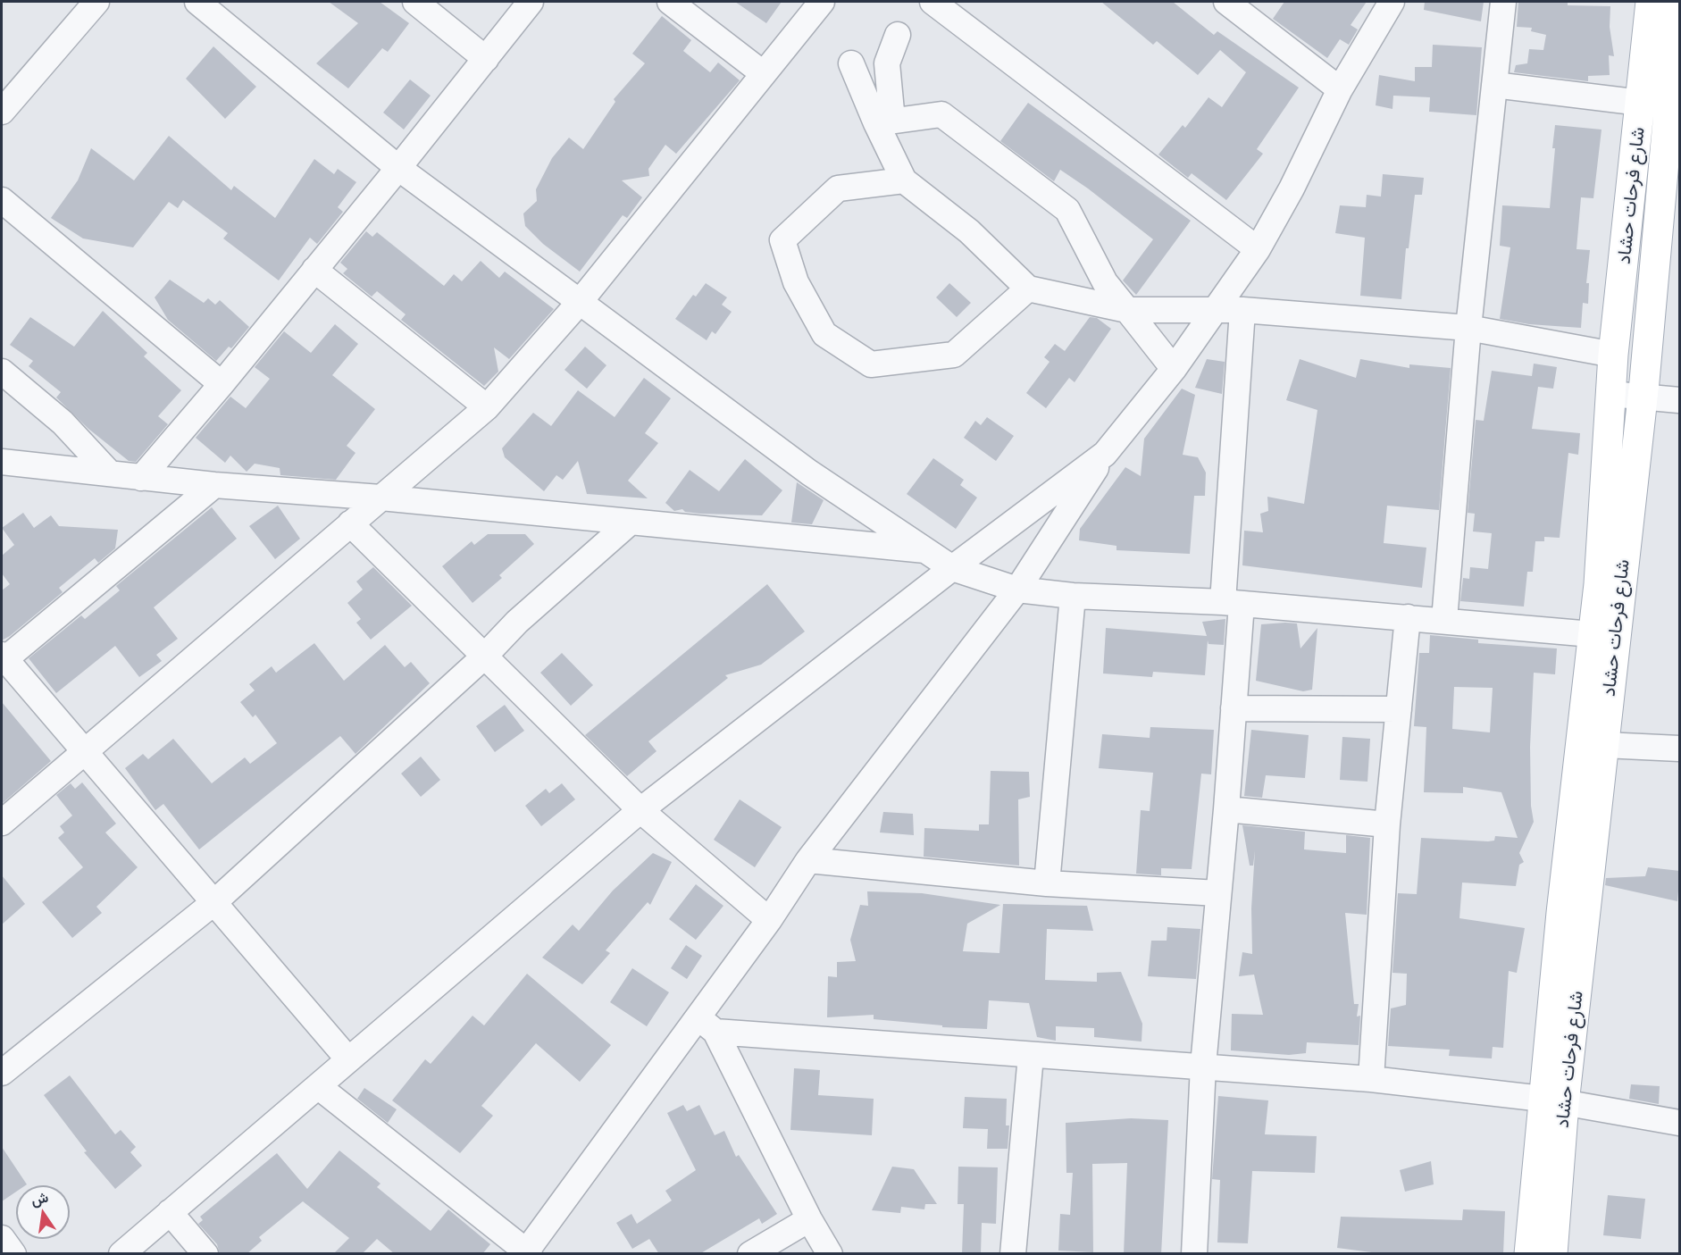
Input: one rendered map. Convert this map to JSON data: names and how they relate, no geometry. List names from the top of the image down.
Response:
{
  "streets": {
    "main road": ["شارع فرحات حشاد"]
  },
  "north": "top"
}
